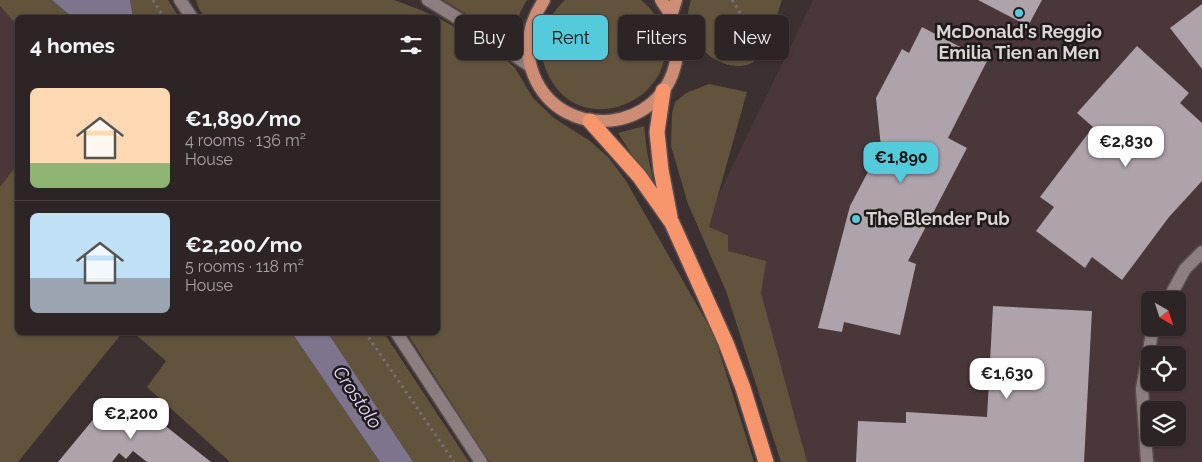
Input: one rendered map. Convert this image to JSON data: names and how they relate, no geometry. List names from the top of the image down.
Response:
{
  "water": ["Crostolo"],
  "places": ["McDonald's Reggio Emilia Tien an Men", "The Blender Pub"],
  "north": "bottom right",
  "page": {
    "chip": [
      "Buy",
      "Rent",
      "Filters",
      "New"
    ],
    "heading": "4 homes",
    "list": [
      {
        "name": "€1,890/mo",
        "note": "4 rooms · 136 m² · House"
      },
      {
        "name": "€2,200/mo",
        "note": "5 rooms · 118 m² · House"
      }
    ],
    "price": [
      "€2,830",
      "€1,890",
      "€1,630",
      "€2,200"
    ]
  }
}
